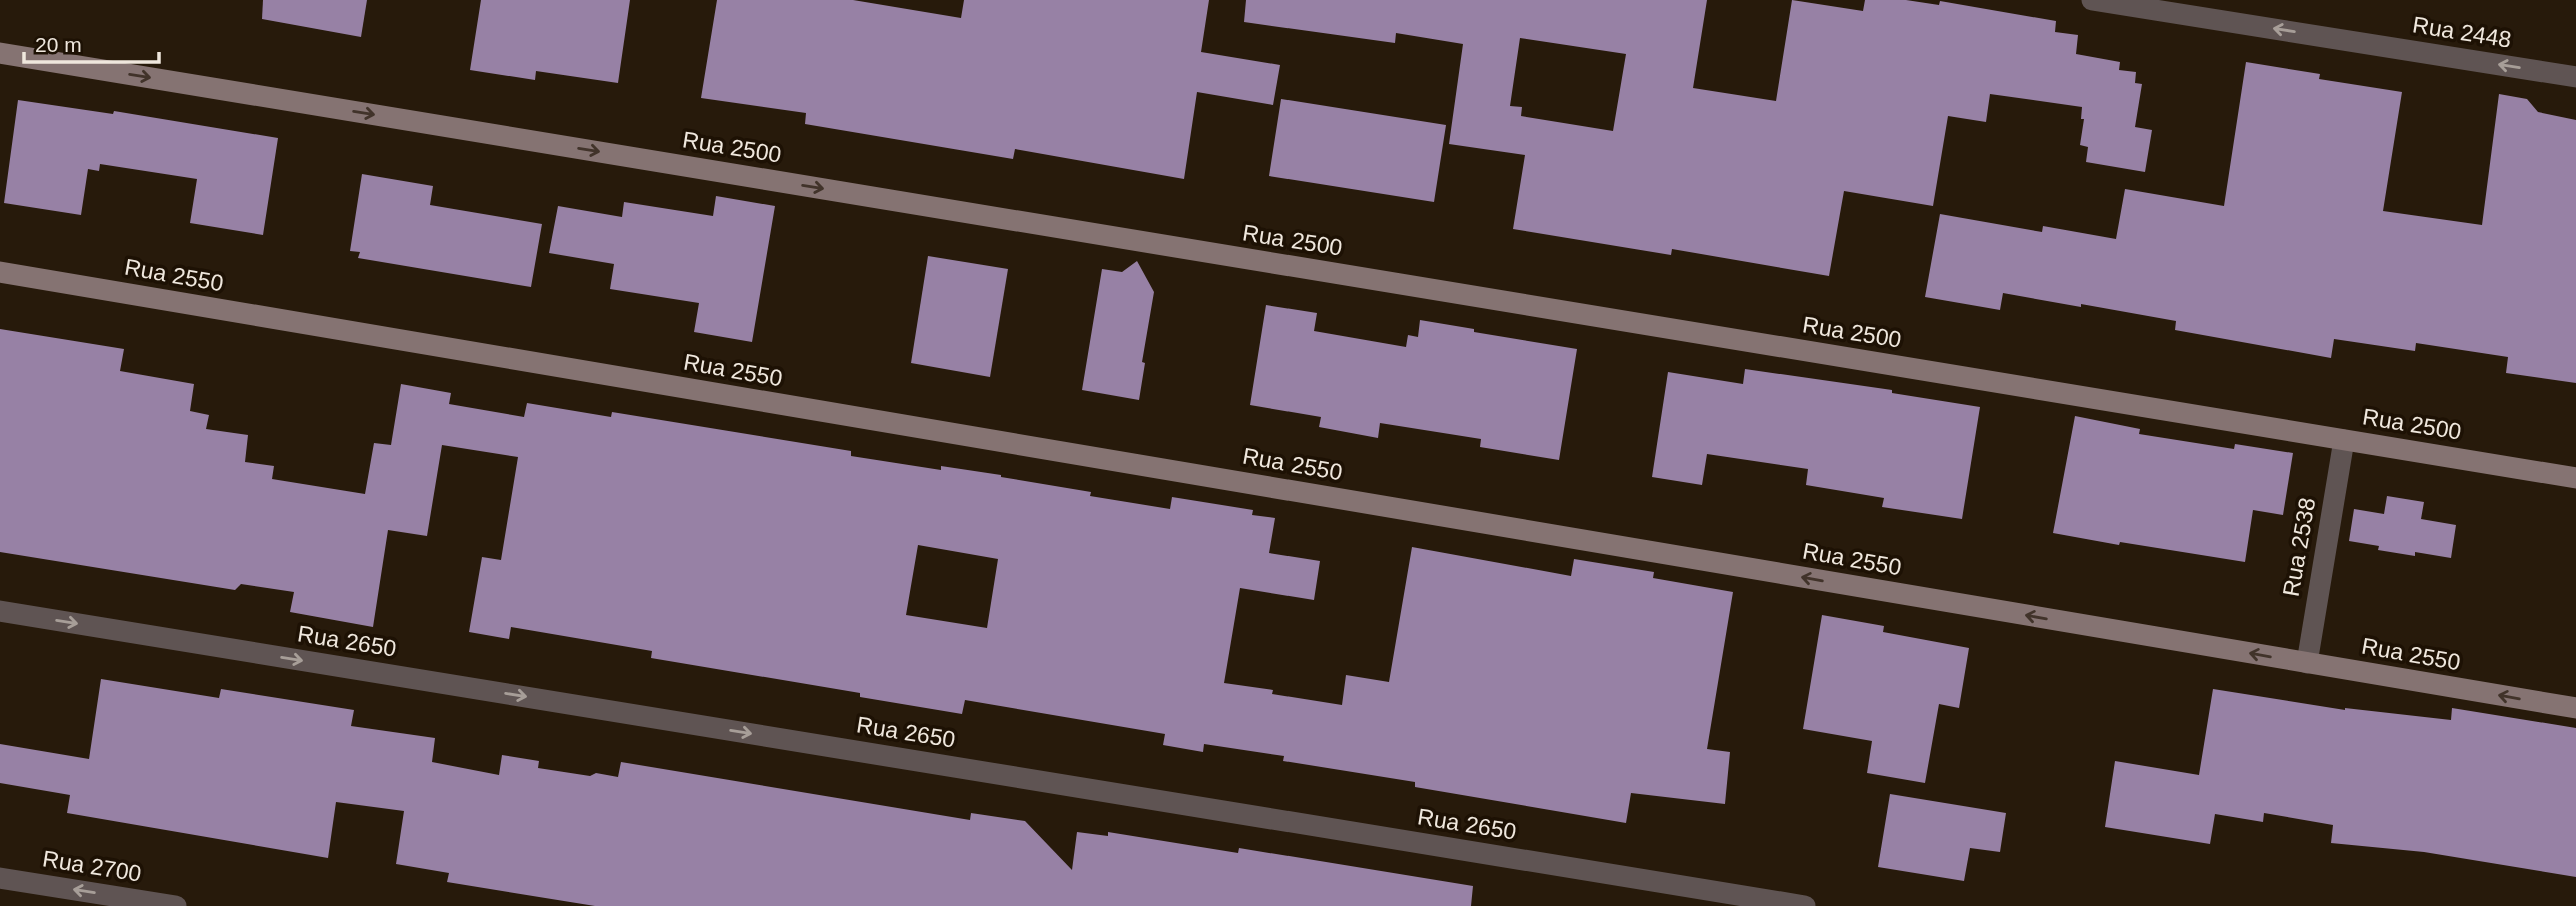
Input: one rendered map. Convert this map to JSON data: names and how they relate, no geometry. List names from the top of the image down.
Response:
{
  "streets": {
    "main road": ["Rua 2500", "Rua 2550"],
    "street": [
      "Rua 2448",
      "Rua 2538",
      "Rua 2650",
      "Rua 2700"
    ]
  },
  "crossings": [
    ["Rua 2500", "Rua 2538"],
    ["Rua 2550", "Rua 2538"]
  ],
  "one_way": [
    "Rua 2448",
    "Rua 2500",
    "Rua 2550",
    "Rua 2650",
    "Rua 2700"
  ],
  "scale_bar": "20 m"
}
